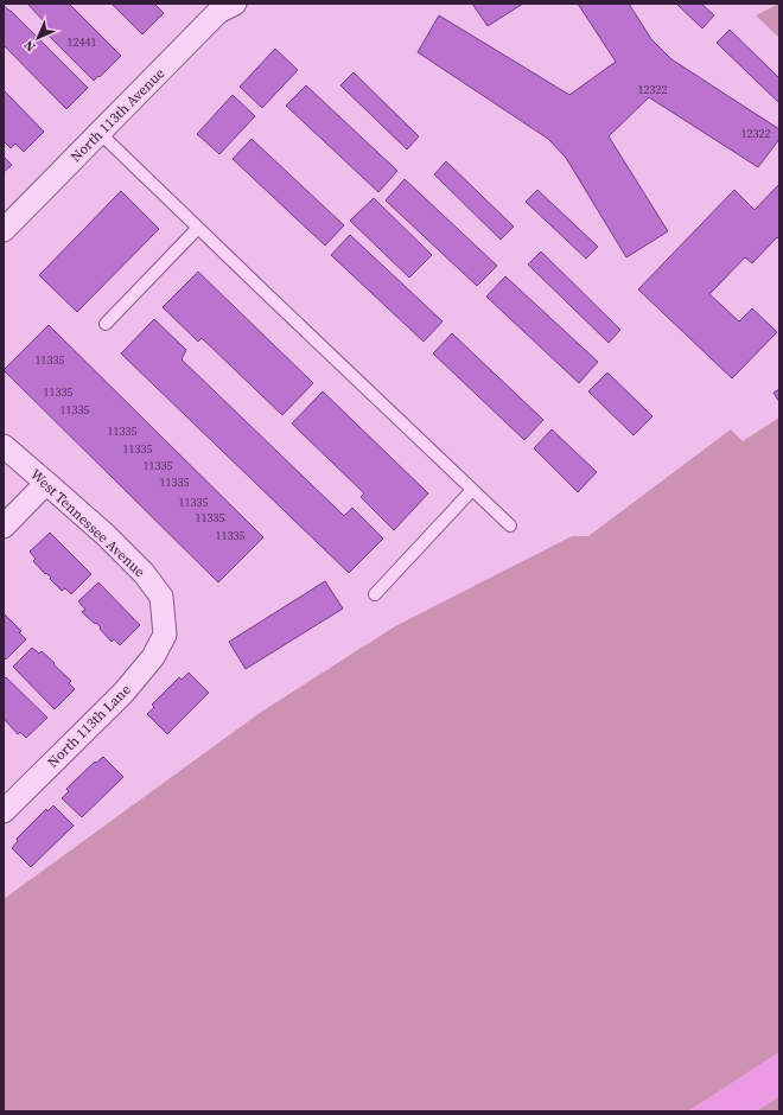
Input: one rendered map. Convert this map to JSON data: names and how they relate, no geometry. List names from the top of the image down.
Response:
{
  "streets": {
    "street": ["North 113th Avenue", "West Tennessee Avenue", "North 113th Lane"]
  },
  "crossings": [
    ["West Tennessee Avenue", "North 113th Lane"]
  ],
  "house_numbers": [
    "12441",
    "12322",
    "12322",
    "11335",
    "11335",
    "11335",
    "11335",
    "11335",
    "11335",
    "11335",
    "11335",
    "11335",
    "11335"
  ],
  "north": "bottom left"
}
